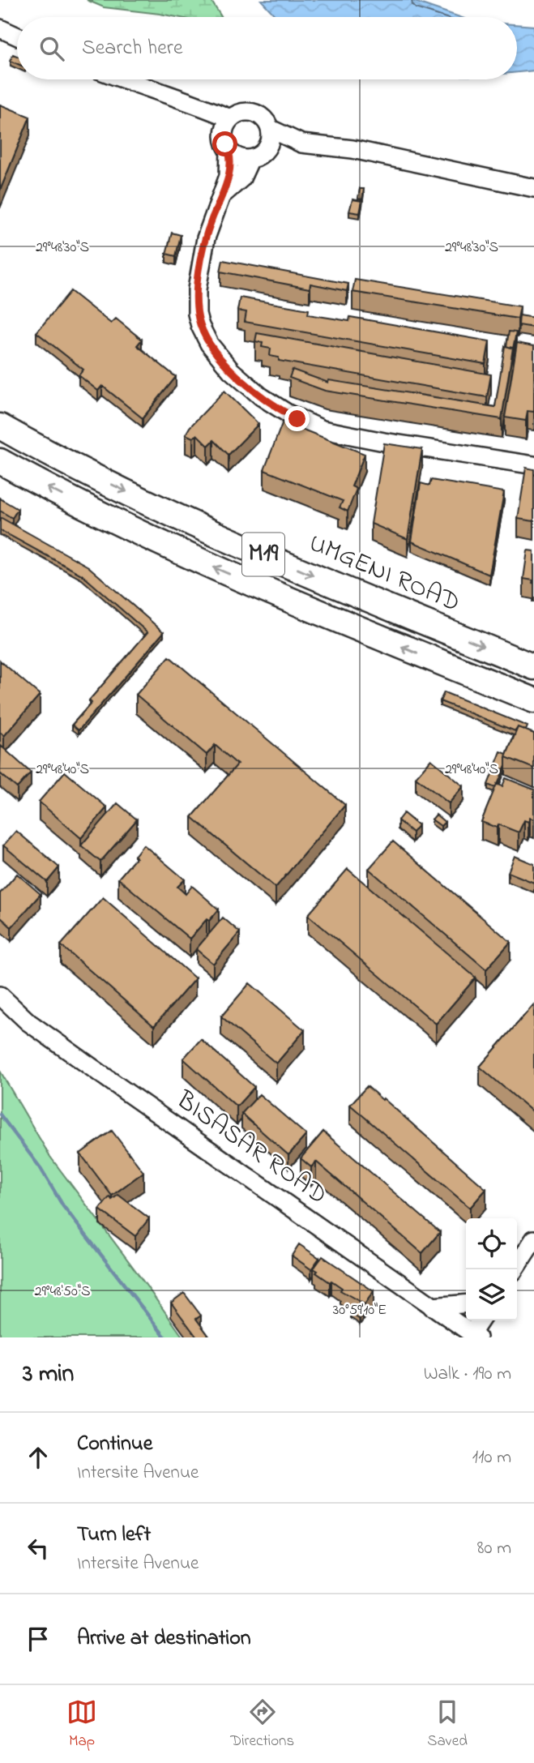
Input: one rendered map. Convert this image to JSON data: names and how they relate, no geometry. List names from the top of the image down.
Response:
{
  "streets": {
    "highway": ["M19", "UMGENI ROAD"],
    "street": ["BISASAR ROAD"]
  },
  "page": {
    "search": "Search here",
    "heading": ["3 min", "Walk · 190 m"],
    "list": [
      ["Continue", "Intersite Avenue", "110 m"],
      ["Turn left", "Intersite Avenue", "80 m"],
      "Arrive at destination"
    ],
    "nav": ["Map", "Directions", "Saved"]
  },
  "coordinates": [
    "29°48'30\"S",
    "29°48'40\"S",
    "29°48'50\"S",
    "30°59'10\"E"
  ]
}
